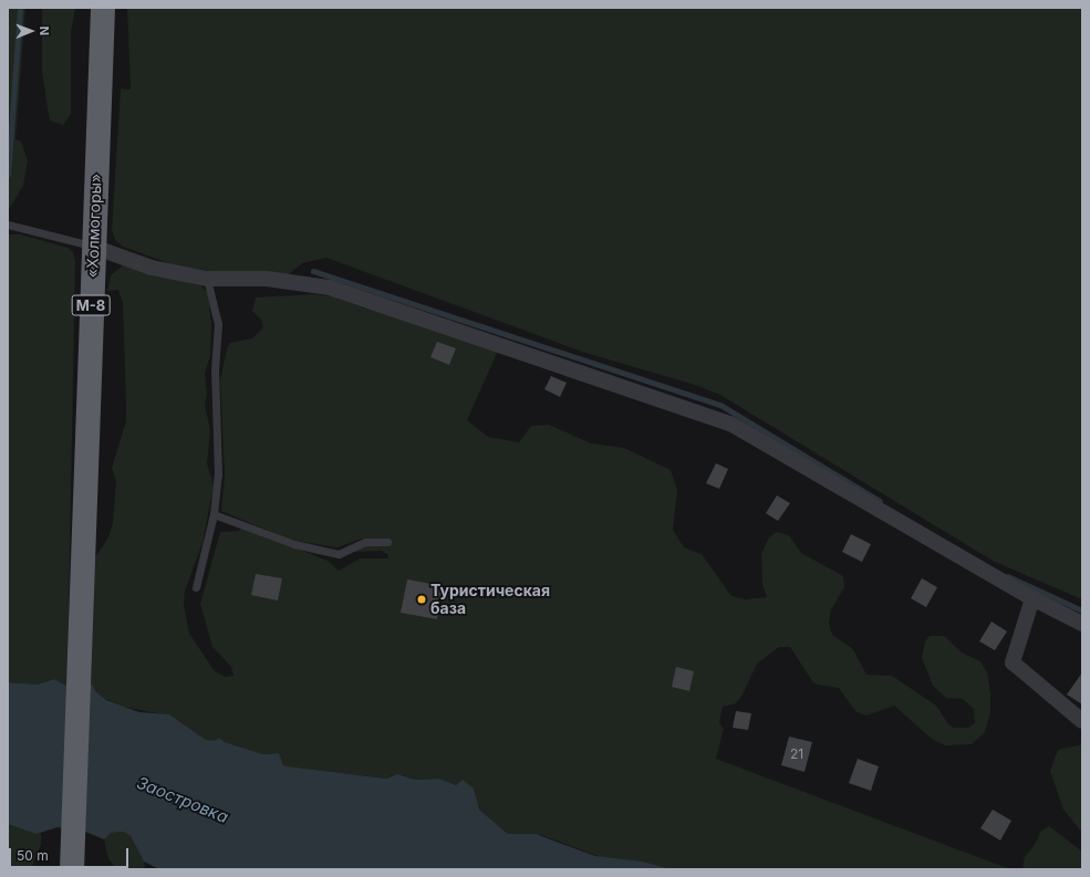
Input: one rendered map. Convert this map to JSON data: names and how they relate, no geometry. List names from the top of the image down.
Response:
{
  "streets": {
    "highway": ["«Холмогоры»", "М-8"]
  },
  "water": ["Заостровка"],
  "places": ["Туристическая база"],
  "house_numbers": ["21"],
  "scale_bar": "50 m",
  "north": "right"
}
